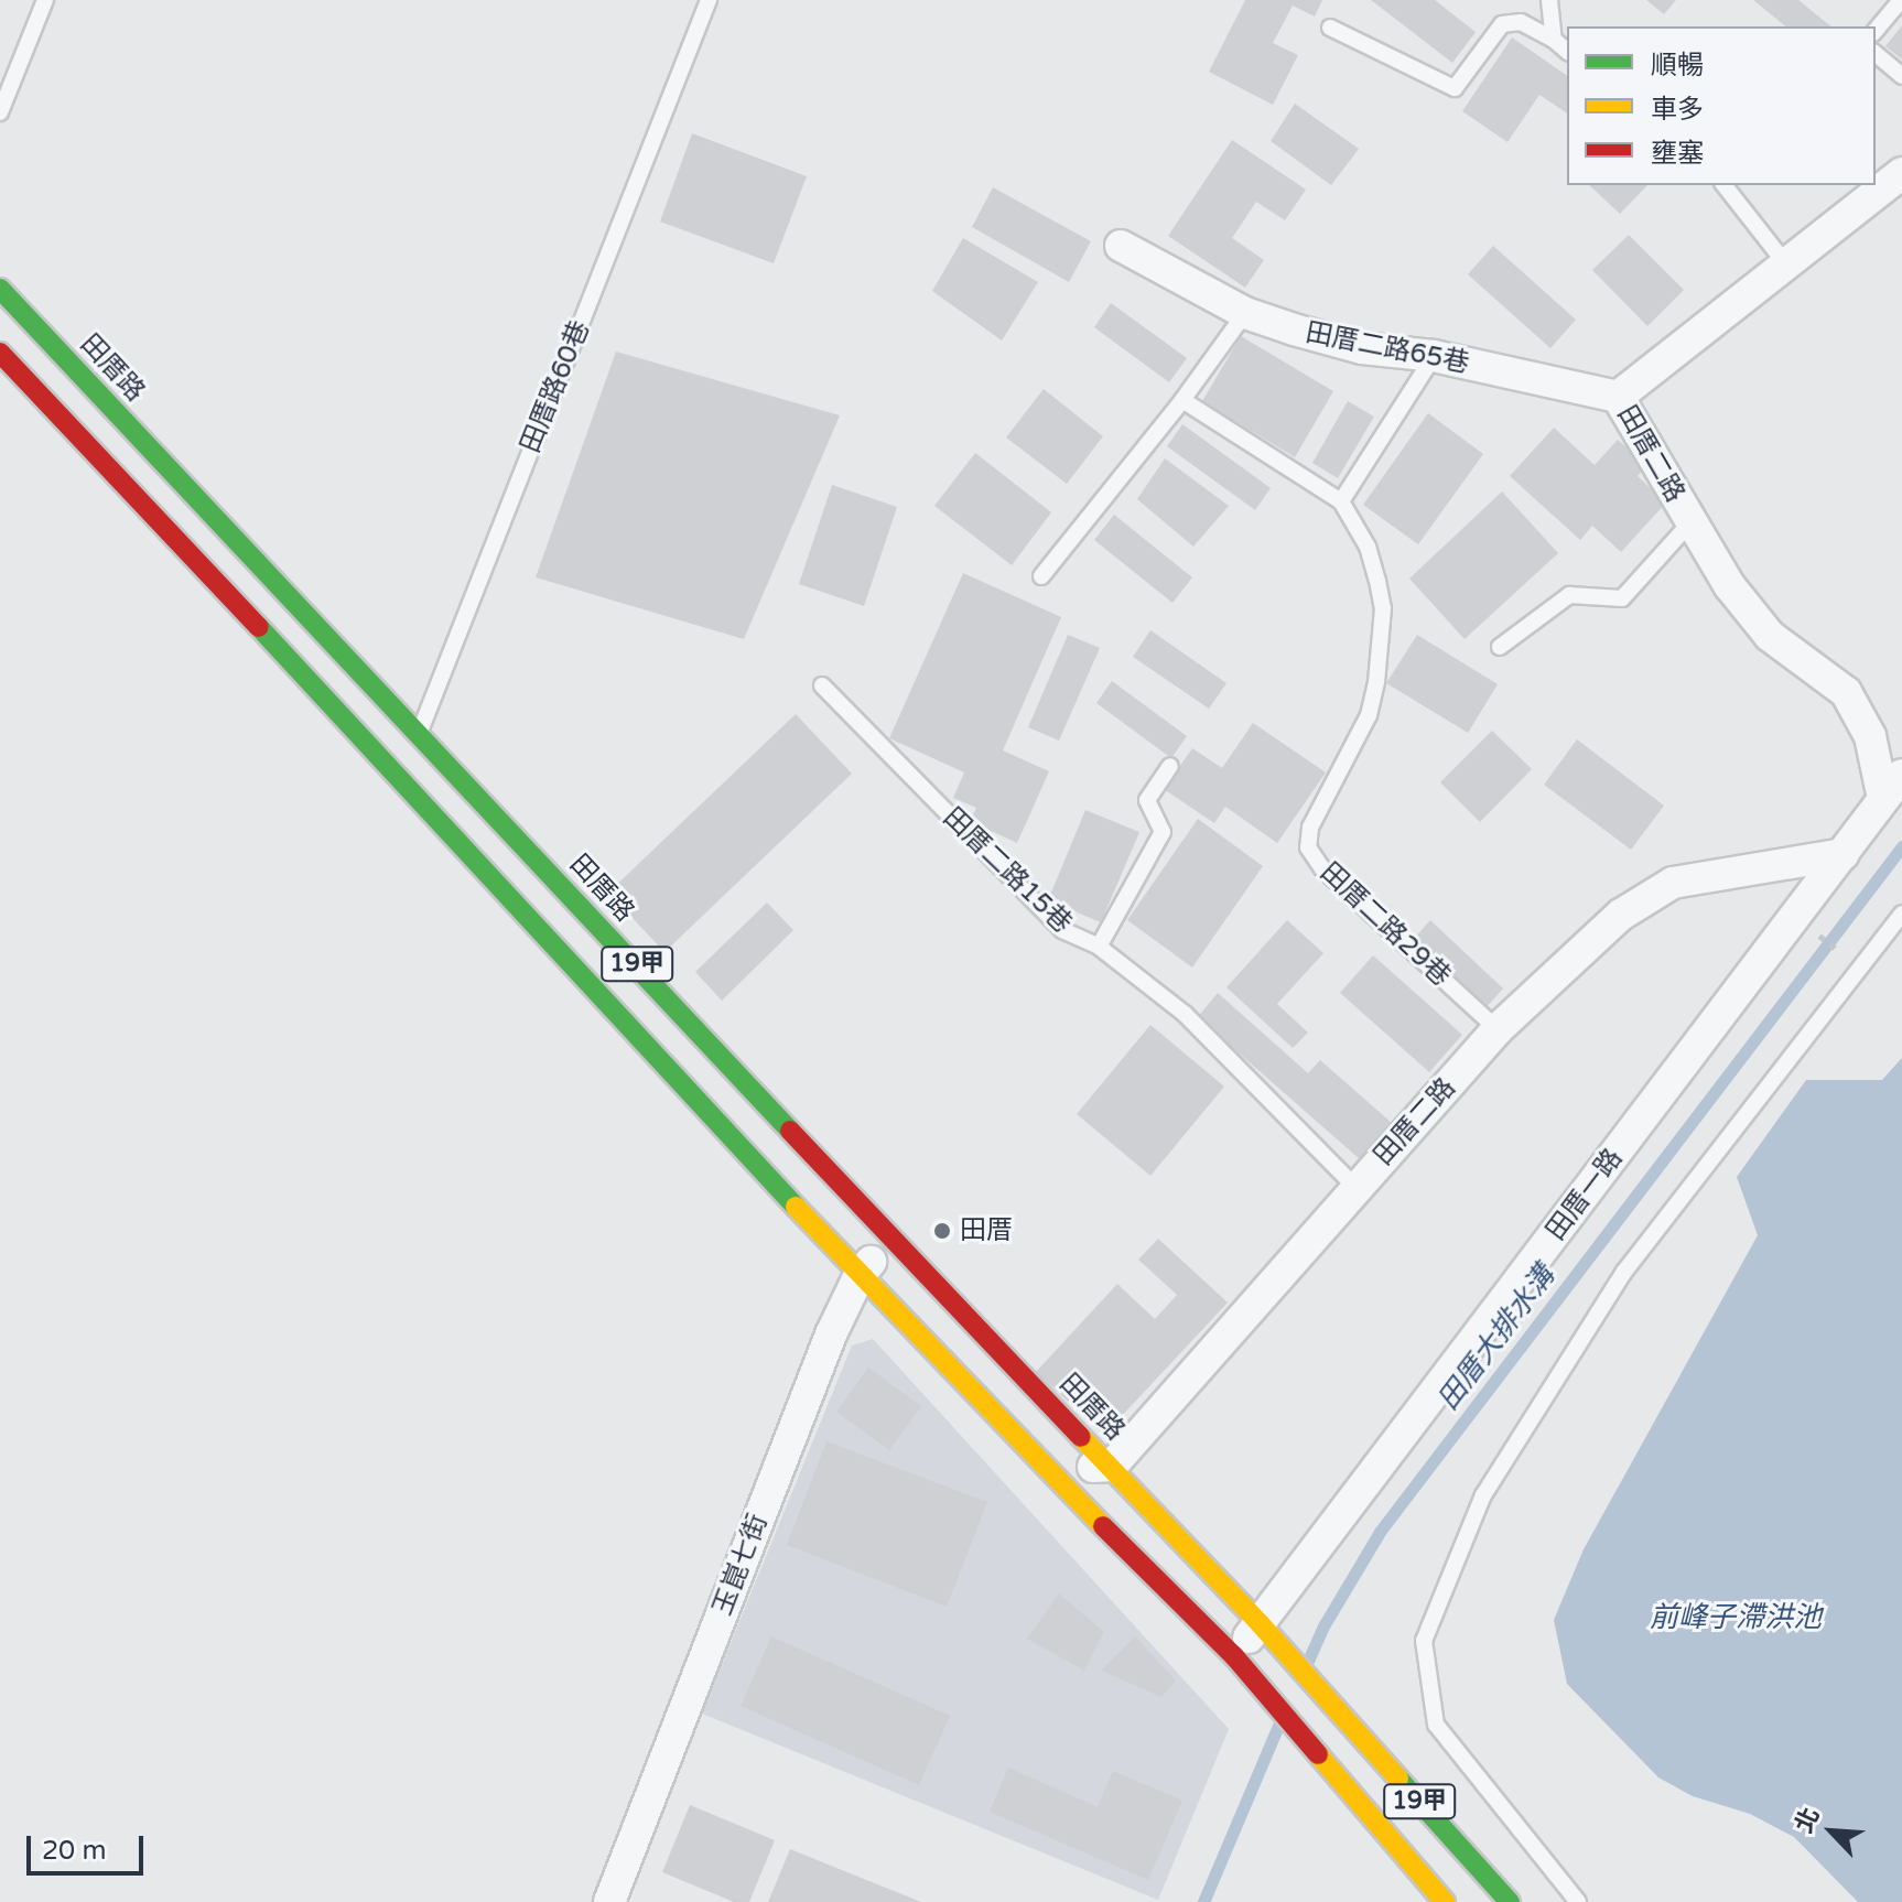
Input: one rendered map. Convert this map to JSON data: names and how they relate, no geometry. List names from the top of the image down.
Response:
{
  "streets": {
    "main road": ["田厝路", "19甲"],
    "street": [
      "田厝二路65巷",
      "田厝二路",
      "田厝一路",
      "玉崑七街"
    ],
    "lane": ["田厝路60巷", "田厝二路15巷", "田厝二路29巷"]
  },
  "crossings": [
    ["田厝二路65巷", "田厝二路"],
    ["田厝路", "田厝路60巷"],
    ["田厝路", "田厝二路"],
    ["田厝路", "19甲"],
    ["田厝路", "田厝一路"],
    ["田厝路", "玉崑七街"],
    ["田厝二路", "田厝二路15巷"],
    ["田厝二路", "田厝二路29巷"],
    ["田厝二路", "田厝一路"],
    ["19甲", "田厝一路"]
  ],
  "water": ["田厝大排水溝", "前峰子滯洪池"],
  "places": ["田厝"],
  "legend": ["順暢", "車多", "壅塞"],
  "scale_bar": "20 m",
  "north": "top left"
}
